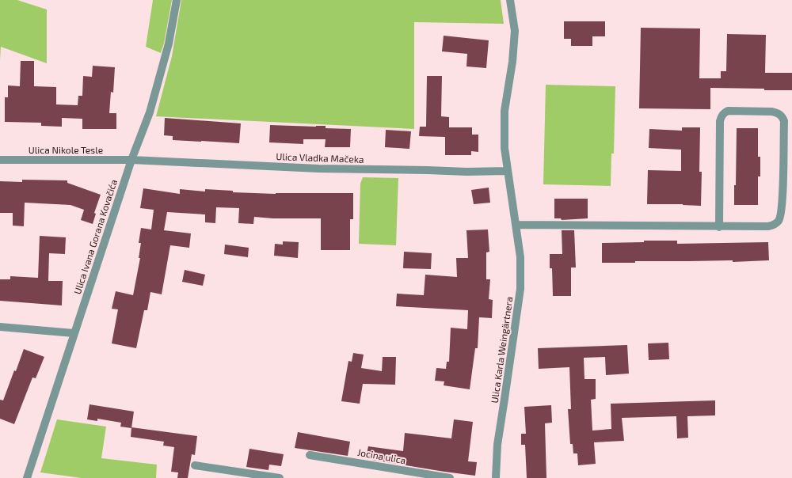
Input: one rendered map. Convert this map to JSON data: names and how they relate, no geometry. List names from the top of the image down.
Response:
{
  "streets": {
    "street": [
      "Ulica Nikole Tesle",
      "Ulica Vladka Mačeka",
      "Ulica Ivana Gorana Kovačića",
      "Ulica Karla Weingärtnera",
      "Jocina ulica"
    ]
  },
  "crossings": [
    ["Ulica Nikole Tesle", "Ulica Vladka Mačeka"],
    ["Ulica Nikole Tesle", "Ulica Ivana Gorana Kovačića"],
    ["Ulica Vladka Mačeka", "Ulica Ivana Gorana Kovačića"],
    ["Ulica Vladka Mačeka", "Ulica Karla Weingärtnera"]
  ]
}
